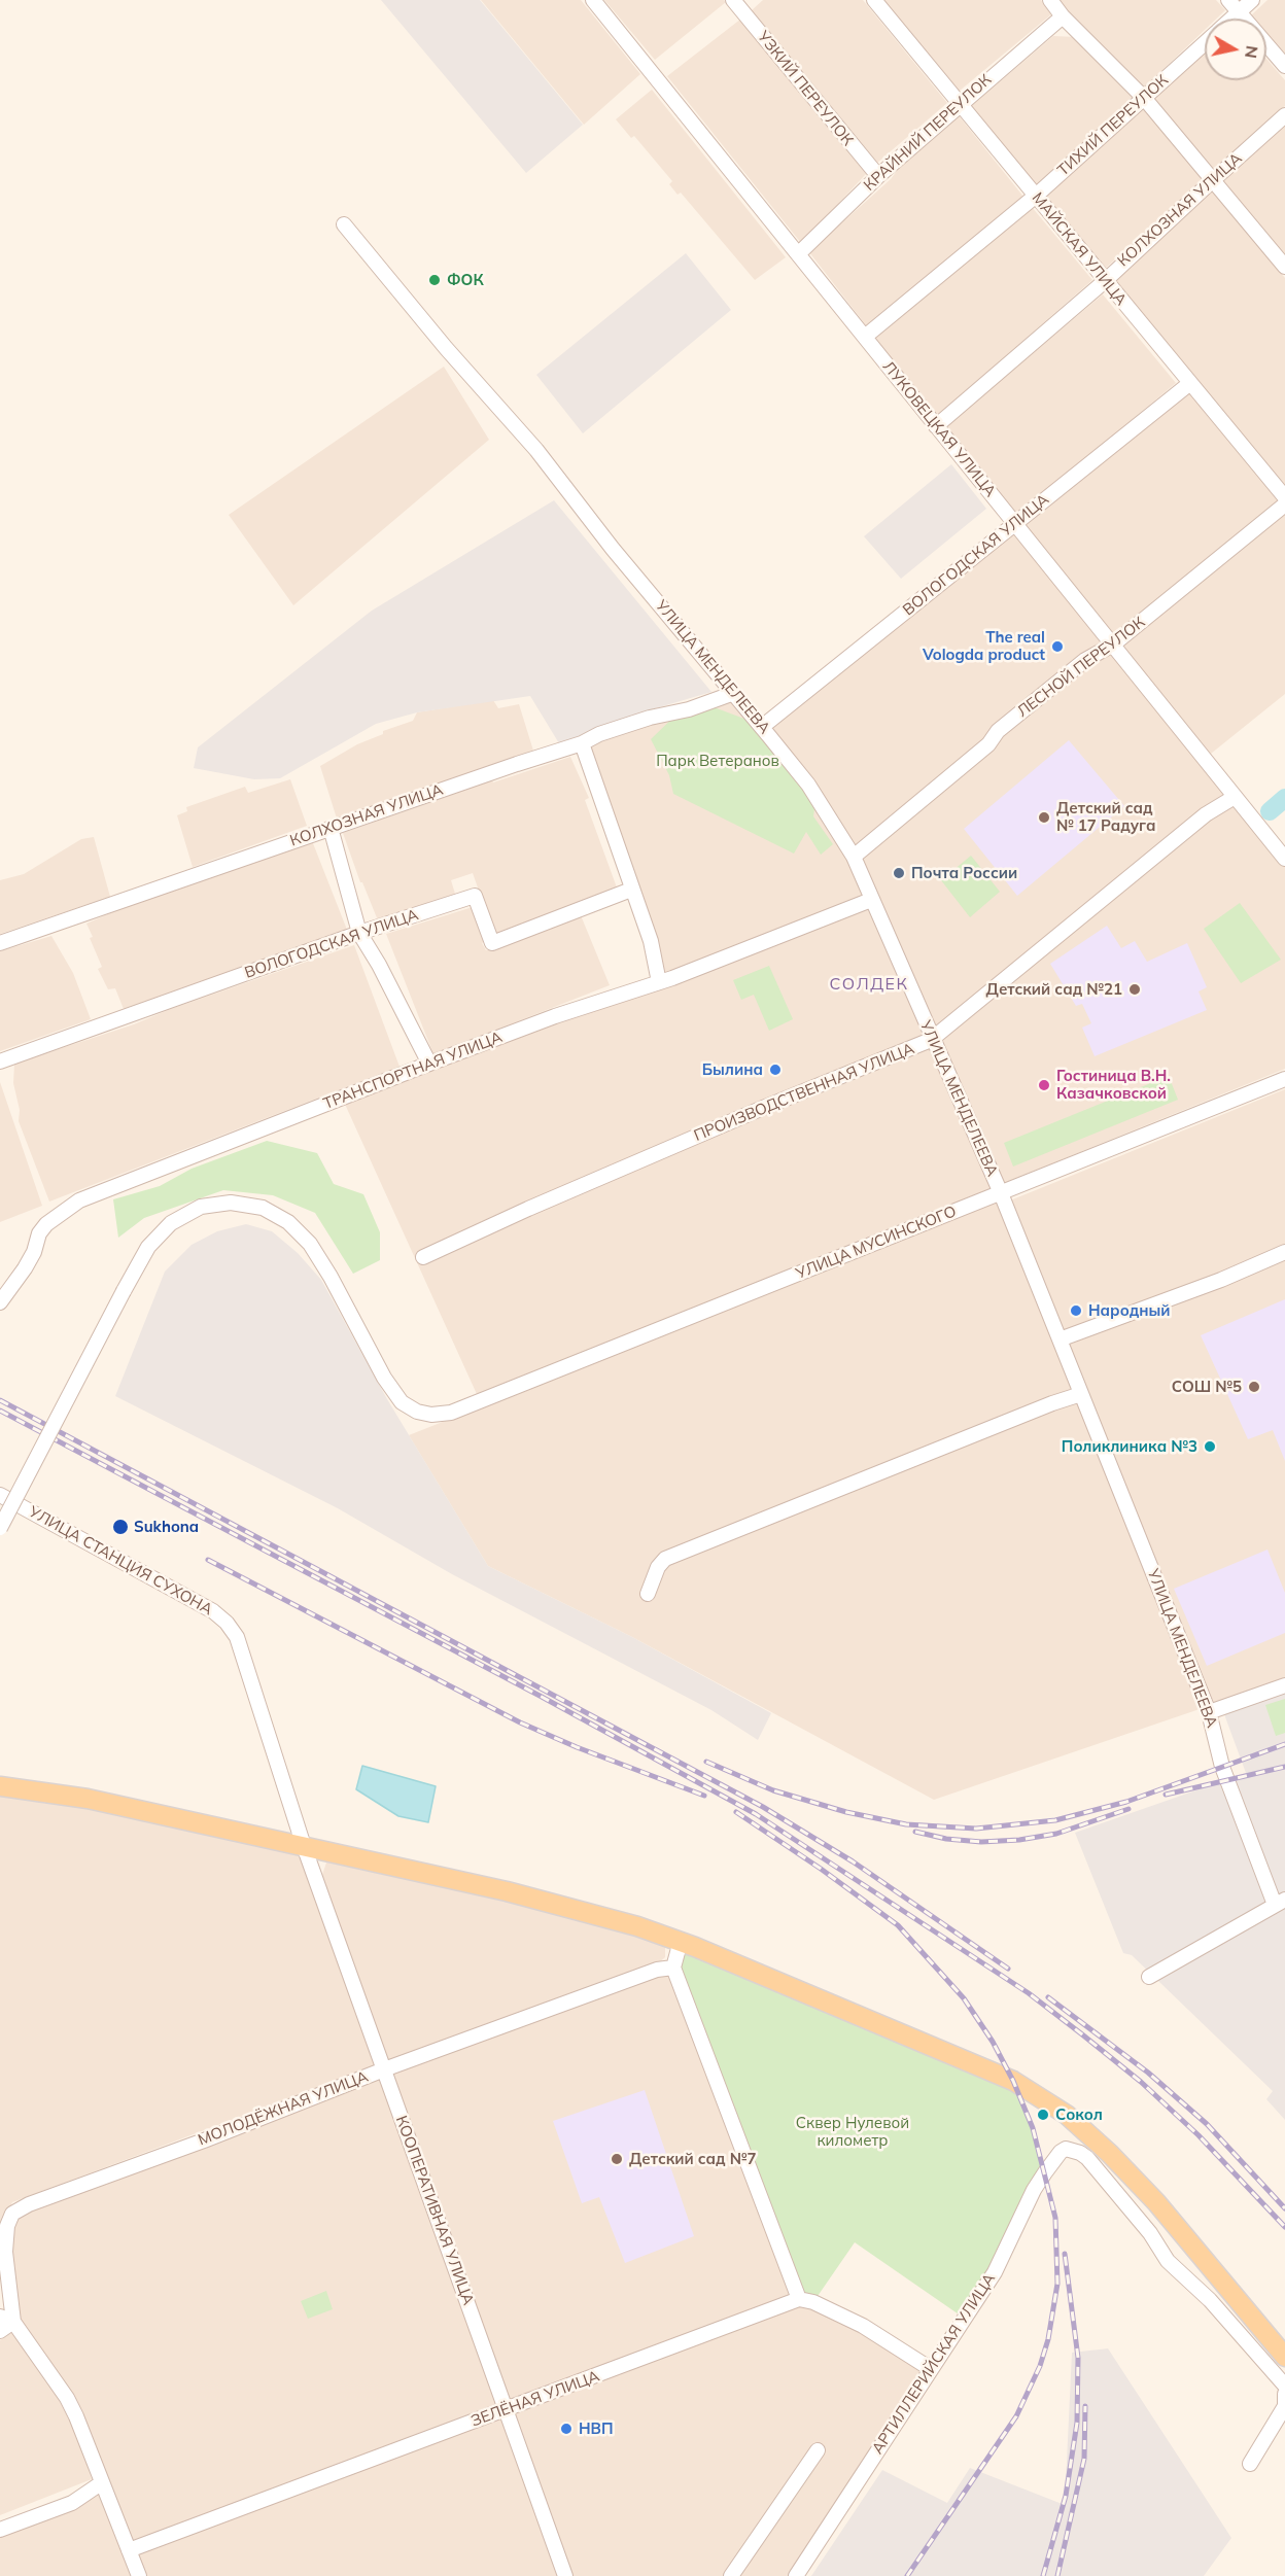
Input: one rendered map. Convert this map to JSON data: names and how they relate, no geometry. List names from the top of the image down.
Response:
{
  "streets": {
    "street": [
      "УЗКИЙ ПЕРЕУЛОК",
      "ТИХИЙ ПЕРЕУЛОК",
      "КРАЙНИЙ ПЕРЕУЛОК",
      "КОЛХОЗНАЯ УЛИЦА",
      "МАЙСКАЯ УЛИЦА",
      "ЛУКОВЕЦКАЯ УЛИЦА",
      "ВОЛОГОДСКАЯ УЛИЦА",
      "УЛИЦА МЕНДЕЛЕЕВА",
      "ЛЕСНОЙ ПЕРЕУЛОК",
      "ТРАНСПОРТНАЯ УЛИЦА",
      "ПРОИЗВОДСТВЕННАЯ УЛИЦА",
      "УЛИЦА МУСИНСКОГО",
      "УЛИЦА СТАНЦИЯ СУХОНА",
      "МОЛОДЁЖНАЯ УЛИЦА",
      "КООПЕРАТИВНАЯ УЛИЦА",
      "АРТИЛЛЕРИЙСКАЯ УЛИЦА",
      "ЗЕЛЁНАЯ УЛИЦА"
    ]
  },
  "crossings": [
    ["УЗКИЙ ПЕРЕУЛОК", "КРАЙНИЙ ПЕРЕУЛОК"],
    ["ТИХИЙ ПЕРЕУЛОК", "МАЙСКАЯ УЛИЦА"],
    ["ТИХИЙ ПЕРЕУЛОК", "ЛУКОВЕЦКАЯ УЛИЦА"],
    ["КРАЙНИЙ ПЕРЕУЛОК", "МАЙСКАЯ УЛИЦА"],
    ["КРАЙНИЙ ПЕРЕУЛОК", "ЛУКОВЕЦКАЯ УЛИЦА"],
    ["КОЛХОЗНАЯ УЛИЦА", "МАЙСКАЯ УЛИЦА"],
    ["КОЛХОЗНАЯ УЛИЦА", "ЛУКОВЕЦКАЯ УЛИЦА"],
    ["КОЛХОЗНАЯ УЛИЦА", "УЛИЦА МЕНДЕЛЕЕВА"],
    ["МАЙСКАЯ УЛИЦА", "ВОЛОГОДСКАЯ УЛИЦА"],
    ["ЛУКОВЕЦКАЯ УЛИЦА", "ВОЛОГОДСКАЯ УЛИЦА"],
    ["ЛУКОВЕЦКАЯ УЛИЦА", "ЛЕСНОЙ ПЕРЕУЛОК"],
    ["ЛУКОВЕЦКАЯ УЛИЦА", "ПРОИЗВОДСТВЕННАЯ УЛИЦА"],
    ["ВОЛОГОДСКАЯ УЛИЦА", "УЛИЦА МЕНДЕЛЕЕВА"],
    ["УЛИЦА МЕНДЕЛЕЕВА", "ЛЕСНОЙ ПЕРЕУЛОК"],
    ["УЛИЦА МЕНДЕЛЕЕВА", "ТРАНСПОРТНАЯ УЛИЦА"],
    ["УЛИЦА МЕНДЕЛЕЕВА", "ПРОИЗВОДСТВЕННАЯ УЛИЦА"],
    ["УЛИЦА МЕНДЕЛЕЕВА", "УЛИЦА МУСИНСКОГО"],
    ["УЛИЦА СТАНЦИЯ СУХОНА", "КООПЕРАТИВНАЯ УЛИЦА"],
    ["МОЛОДЁЖНАЯ УЛИЦА", "КООПЕРАТИВНАЯ УЛИЦА"],
    ["КООПЕРАТИВНАЯ УЛИЦА", "ЗЕЛЁНАЯ УЛИЦА"]
  ],
  "districts": ["СОЛДЕК"],
  "parks": ["Парк Ветеранов", "Сквер Нулевой километр"],
  "places": [
    "ФОК",
    "The real Vologda product",
    "Детский сад № 17 Радуга",
    "Почта России",
    "Детский сад №21",
    "Былина",
    "Гостиница В.Н. Казачковской",
    "Народный",
    "СОШ №5",
    "Поликлиника №3",
    "Sukhona",
    "Сокол",
    "Детский сад №7",
    "НВП"
  ],
  "north": "right"
}
